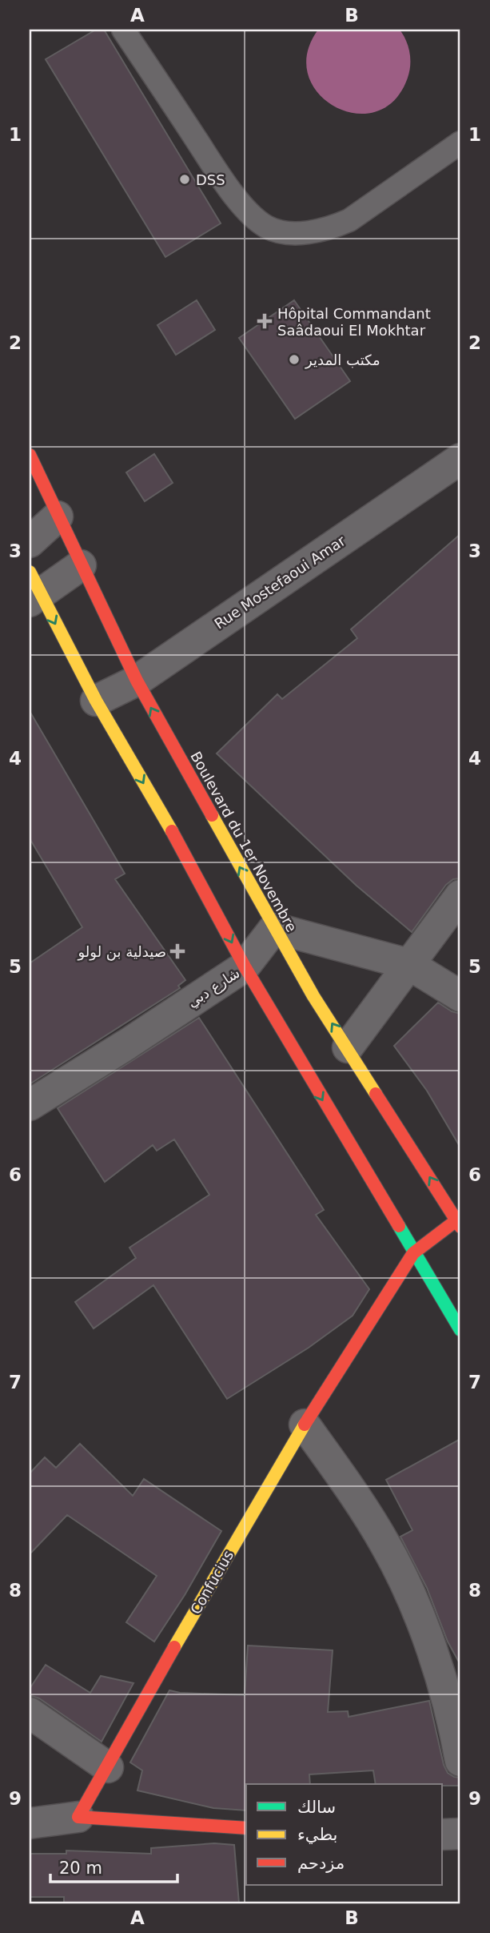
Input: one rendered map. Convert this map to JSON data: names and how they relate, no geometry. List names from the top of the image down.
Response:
{
  "streets": {
    "main road": ["Boulevard du 1er Novembre", "Confucius"],
    "street": ["Rue Mostefaoui Amar", "شارع دبي"]
  },
  "crossings": [
    ["Rue Mostefaoui Amar", "Boulevard du 1er Novembre"],
    ["Boulevard du 1er Novembre", "شارع دبي"],
    ["Boulevard du 1er Novembre", "Confucius"]
  ],
  "places": {
    "other": ["DSS", "مكتب المدير"],
    "health": ["Hôpital Commandant Saâdaoui El Mokhtar", "صيدلية بن لولو"]
  },
  "legend": ["سالك", "بطيء", "مزدحم"],
  "scale_bar": "20 m",
  "grid": {
    "columns": ["A", "B"],
    "rows": [
      "1",
      "2",
      "3",
      "4",
      "5",
      "6",
      "7",
      "8",
      "9"
    ]
  }
}
